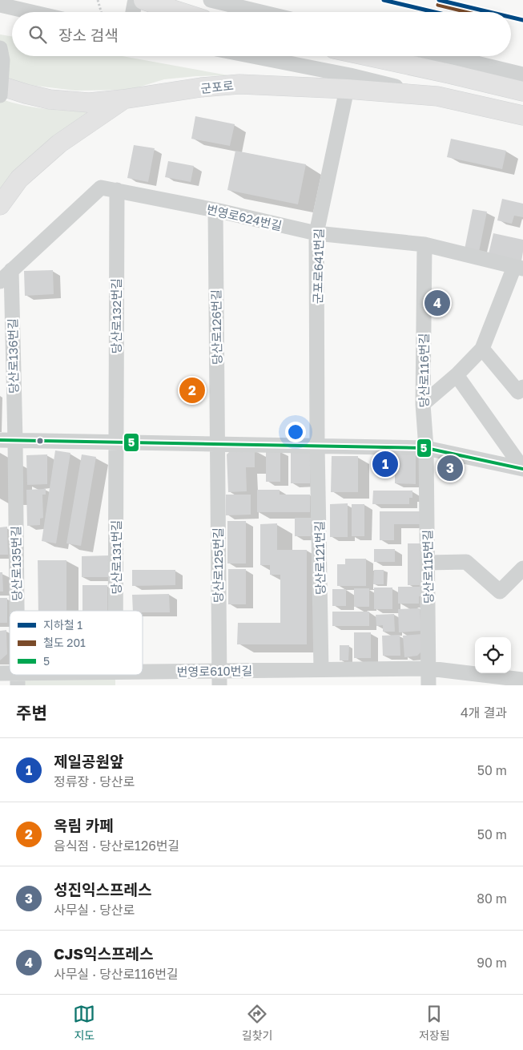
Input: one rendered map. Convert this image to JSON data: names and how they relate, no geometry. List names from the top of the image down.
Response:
{
  "streets": {
    "main road": ["군포로"],
    "street": [
      "번영로624번길",
      "군포로641번길",
      "당산로132번길",
      "당산로126번길",
      "당산로136번길",
      "당산로116번길",
      "당산로131번길",
      "당산로121번길",
      "당산로135번길",
      "당산로125번길",
      "당산로115번길",
      "번영로610번길"
    ]
  },
  "crossings": [
    ["군포로", "군포로641번길"],
    ["번영로624번길", "군포로641번길"],
    ["번영로624번길", "당산로132번길"],
    ["번영로624번길", "당산로126번길"],
    ["번영로624번길", "당산로136번길"],
    ["번영로624번길", "당산로116번길"],
    ["군포로641번길", "당산로121번길"],
    ["당산로132번길", "당산로131번길"],
    ["당산로126번길", "당산로125번길"],
    ["당산로136번길", "당산로135번길"],
    ["당산로116번길", "당산로115번길"],
    ["당산로121번길", "번영로610번길"],
    ["당산로125번길", "번영로610번길"],
    ["당산로115번길", "번영로610번길"]
  ],
  "lines": ["metro line 1", "rail line 201", "transit line 5"],
  "legend": ["지하철 1", "철도 201", "5"],
  "page": {
    "search": "장소 검색",
    "pins": [
      "4",
      "2",
      "1",
      "3"
    ],
    "heading": ["주변", "4개 결과"],
    "list": [
      {
        "mark": "1",
        "name": "제일공원앞",
        "note": "정류장 · 당산로",
        "value": "50 m"
      },
      {
        "mark": "2",
        "name": "옥림 카페",
        "note": "음식점 · 당산로126번길",
        "value": "50 m"
      },
      {
        "mark": "3",
        "name": "성진익스프레스",
        "note": "사무실 · 당산로",
        "value": "80 m"
      },
      {
        "mark": "4",
        "name": "CJS익스프레스",
        "note": "사무실 · 당산로116번길",
        "value": "90 m"
      }
    ],
    "nav": ["지도", "길찾기", "저장됨"]
  }
}
